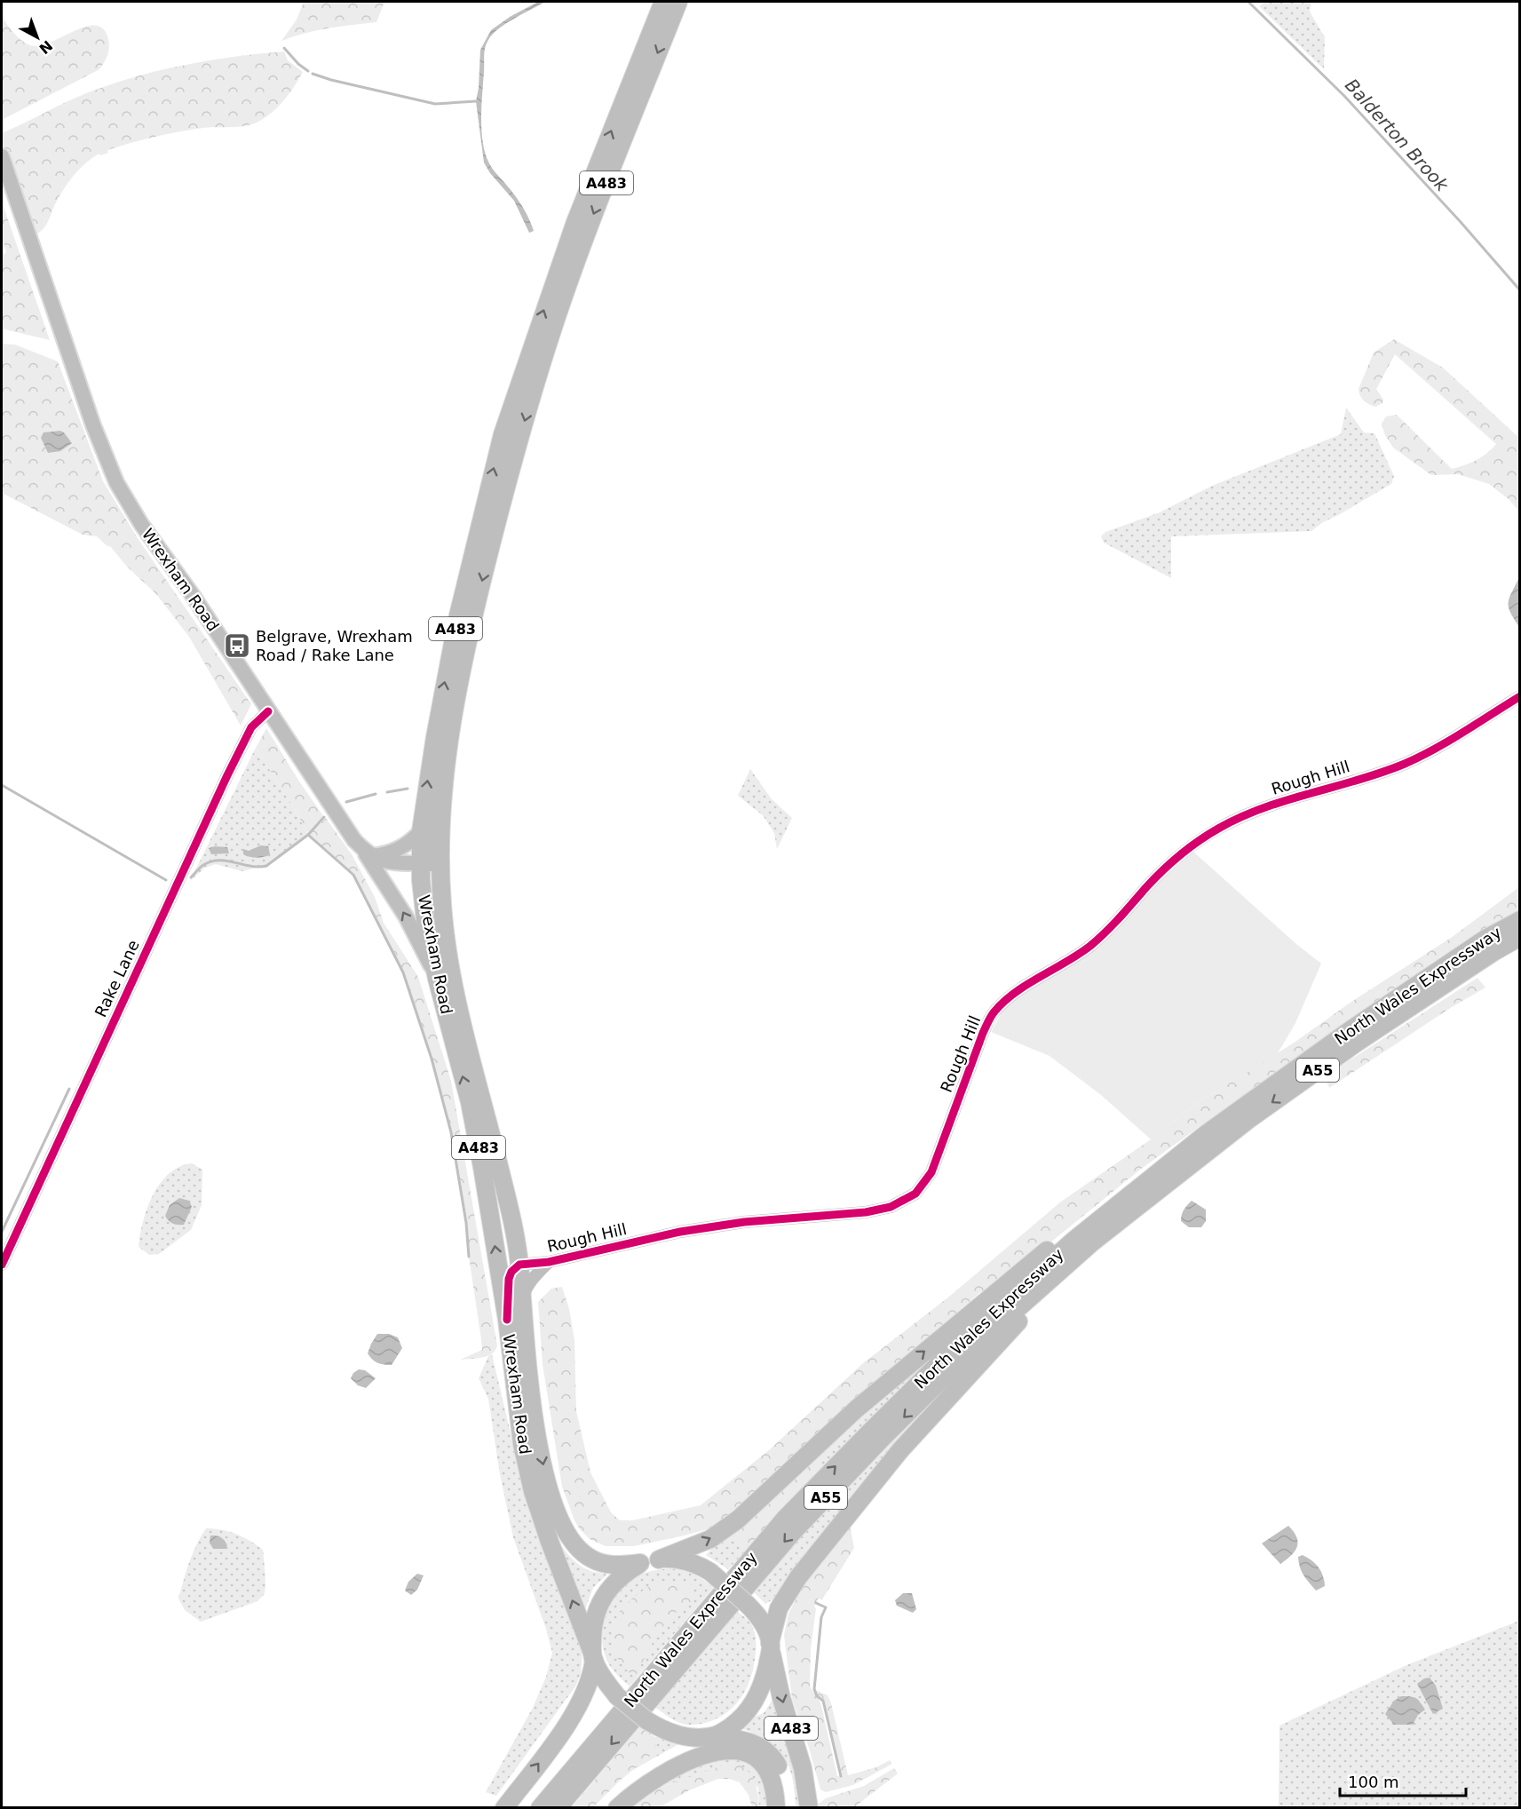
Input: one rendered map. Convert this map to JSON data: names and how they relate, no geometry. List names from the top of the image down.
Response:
{
  "streets": {
    "highway": [
      "A483",
      "Wrexham Road",
      "North Wales Expressway",
      "A55"
    ],
    "street": ["Rough Hill", "Rake Lane"]
  },
  "crossings": [
    ["A483", "Wrexham Road"],
    ["Wrexham Road", "Rough Hill"],
    ["Wrexham Road", "Rake Lane"]
  ],
  "water": ["Balderton Brook"],
  "places": {
    "bus stop": ["Belgrave, Wrexham Road / Rake Lane"]
  },
  "scale_bar": "100 m",
  "north": "bottom right"
}
